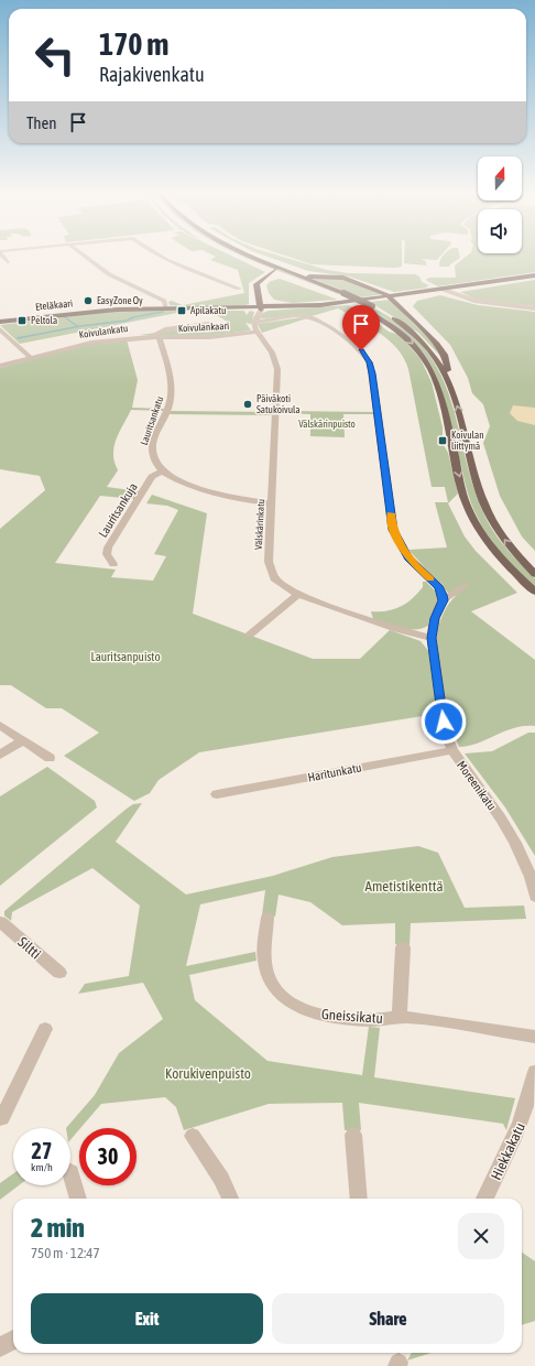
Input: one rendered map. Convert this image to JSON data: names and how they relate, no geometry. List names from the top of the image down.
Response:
{
  "streets": {
    "main road": ["Eteläkaari"],
    "street": [
      "Koivulankaari",
      "Koivulankatu",
      "Lauritsankatu",
      "Lauritsankuja",
      "Välskärinkatu",
      "Haritunkatu",
      "Moreenikatu",
      "Siltti",
      "Gneissikatu",
      "Hiekkakatu"
    ]
  },
  "crossings": [
    ["Koivulankaari", "Koivulankatu"],
    ["Koivulankaari", "Lauritsankatu"],
    ["Koivulankaari", "Välskärinkatu"],
    ["Koivulankatu", "Lauritsankatu"],
    ["Lauritsankatu", "Lauritsankuja"],
    ["Välskärinkatu", "Moreenikatu"],
    ["Haritunkatu", "Moreenikatu"]
  ],
  "parks": [
    "Välskärinpuisto",
    "Lauritsanpuisto",
    "Ametistikenttä",
    "Korukivenpuisto"
  ],
  "places": {
    "other": ["EasyZone Oy", "Päiväkoti Satukoivula"],
    "transit": ["Apilakatu", "Peltola", "Koivulan liittymä"]
  },
  "north": "top",
  "page": {
    "turn": ["170 m", "Rajakivenkatu"],
    "then": "Then",
    "speed": "27 km/h",
    "limit": "30",
    "heading": ["2 min", "750 m · 12:47"],
    "buttons": ["Exit", "Share"]
  }
}
